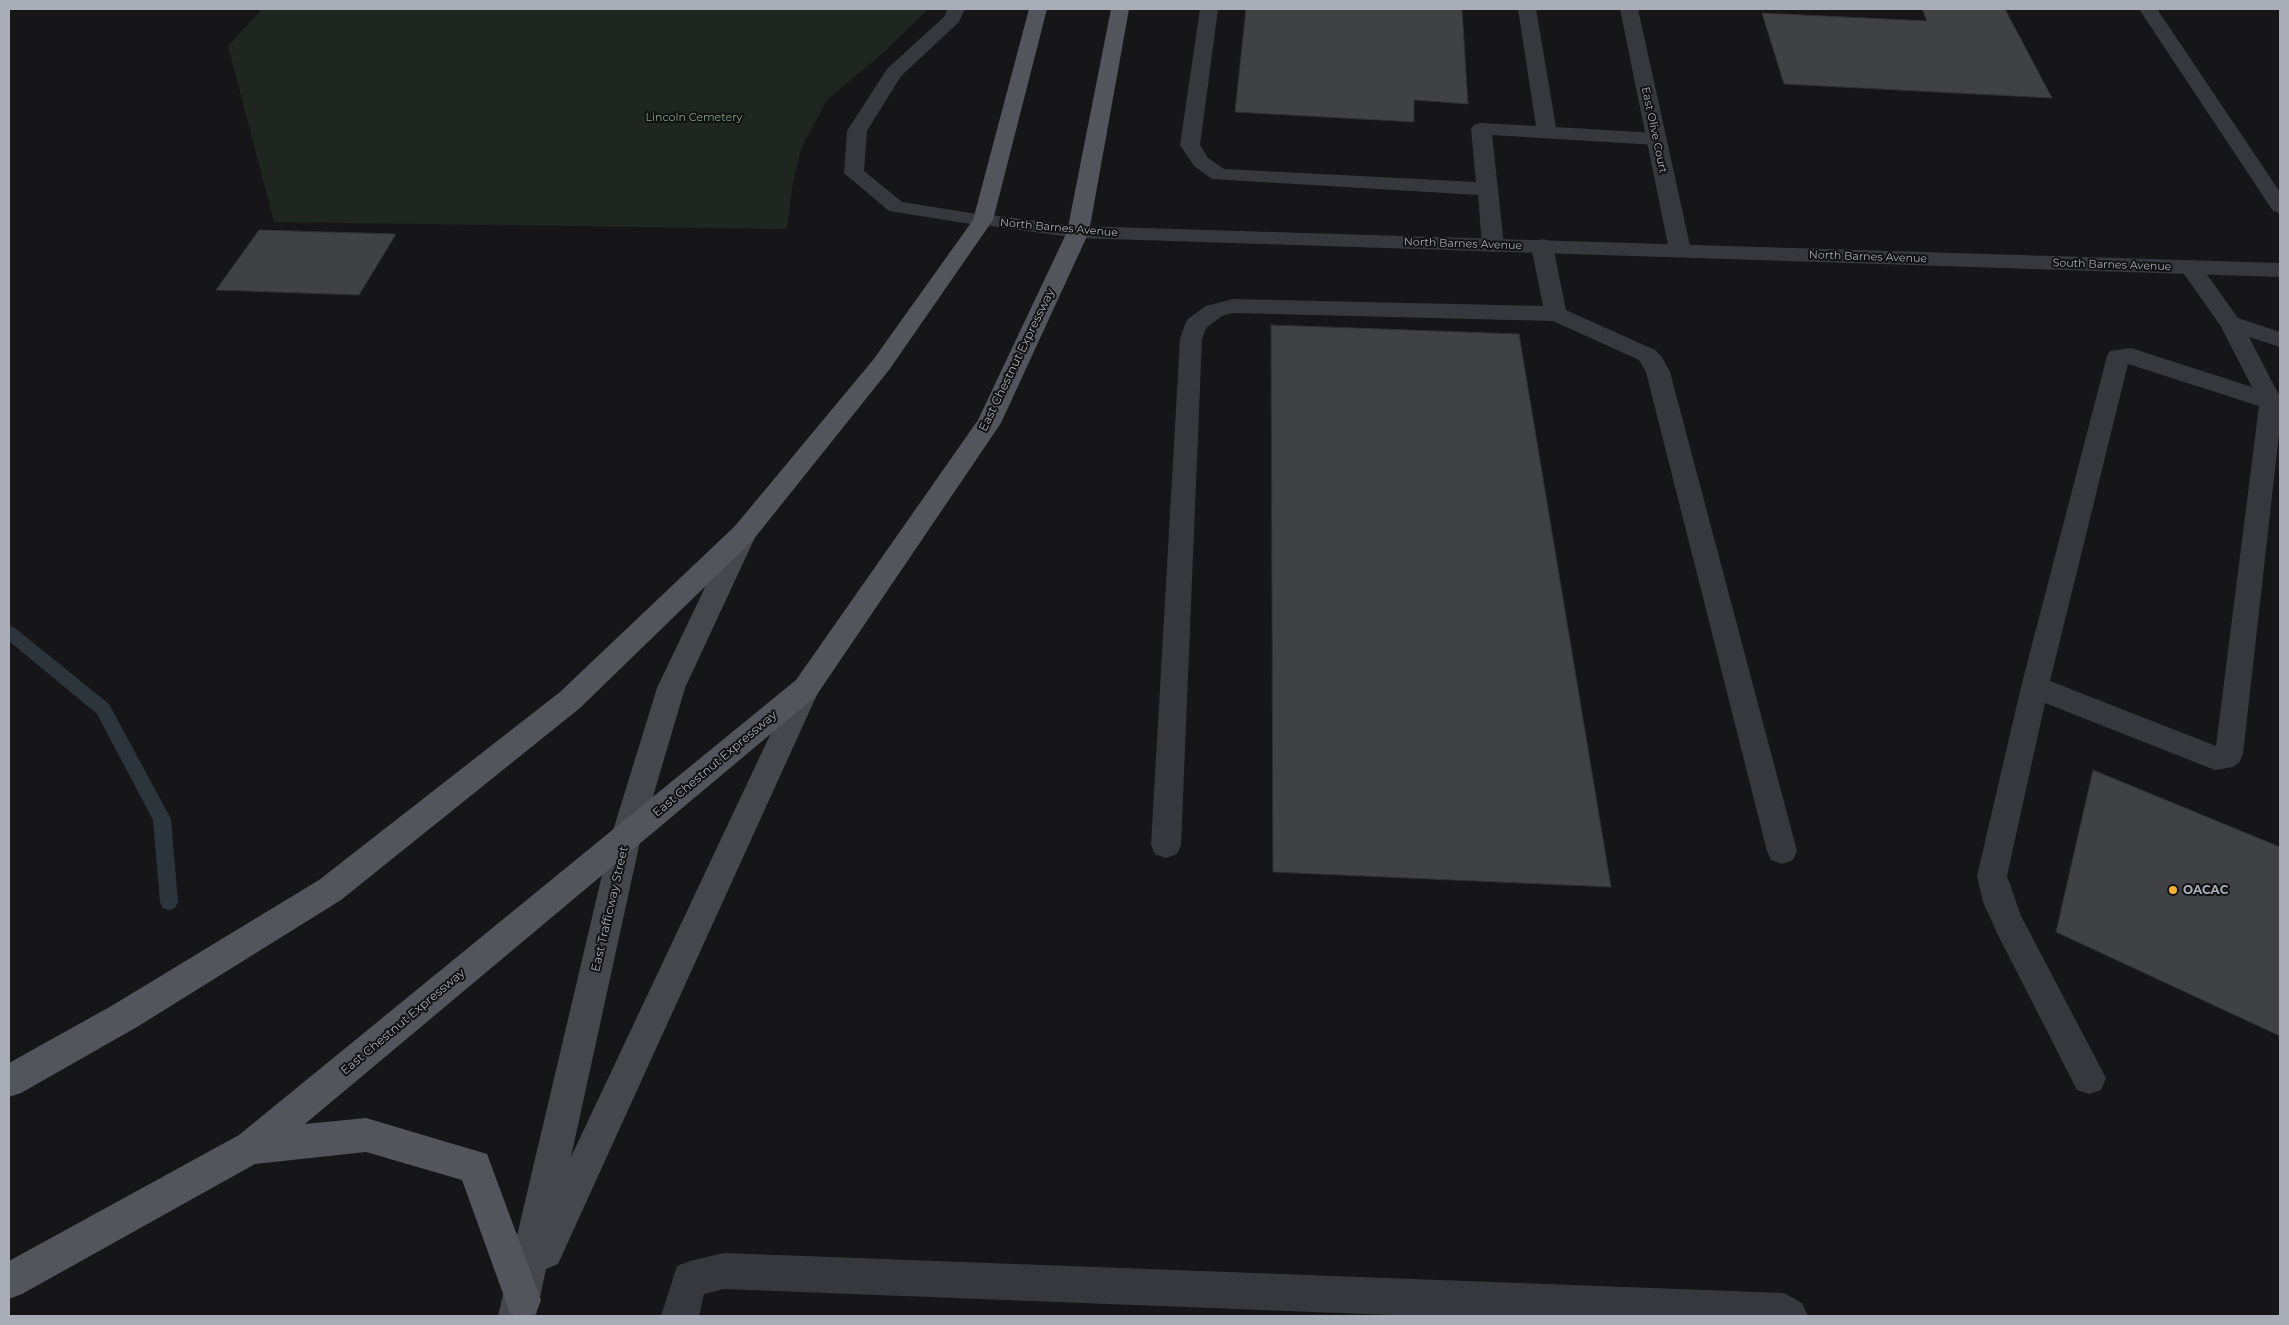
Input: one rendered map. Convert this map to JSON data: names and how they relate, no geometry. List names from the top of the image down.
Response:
{
  "streets": {
    "main road": ["East Chestnut Expressway", "East Trafficway Street"],
    "street": ["East Olive Court", "North Barnes Avenue", "South Barnes Avenue"]
  },
  "crossings": [
    ["East Olive Court", "North Barnes Avenue"],
    ["North Barnes Avenue", "South Barnes Avenue"],
    ["North Barnes Avenue", "East Chestnut Expressway"],
    ["East Chestnut Expressway", "East Trafficway Street"]
  ],
  "parks": ["Lincoln Cemetery"],
  "places": ["OACAC"]
}
